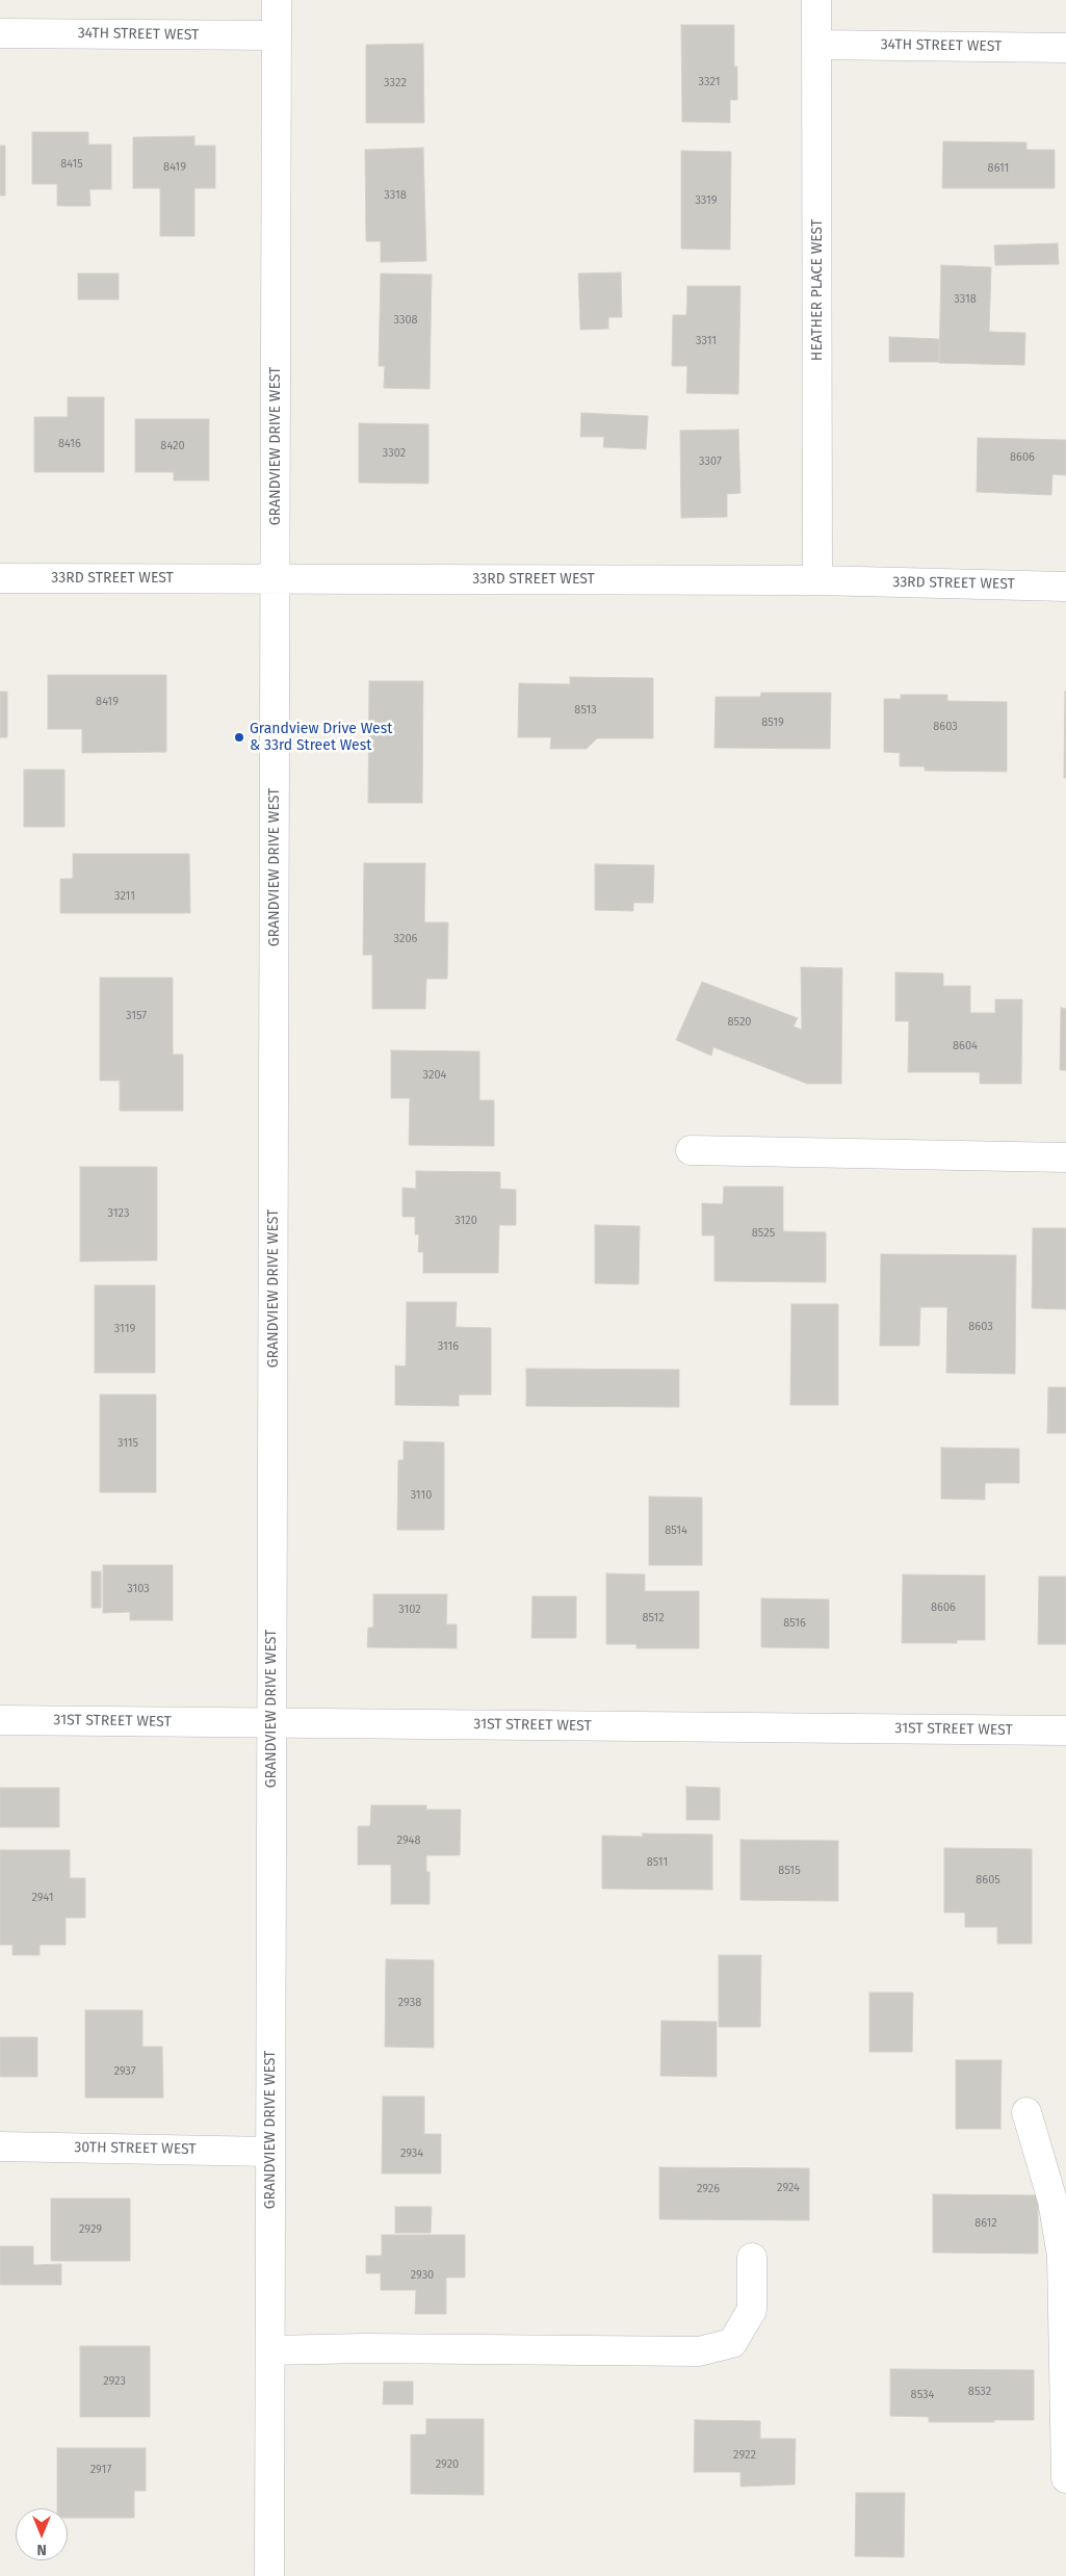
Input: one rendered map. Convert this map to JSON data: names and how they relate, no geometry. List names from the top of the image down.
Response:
{
  "streets": {
    "street": [
      "34TH STREET WEST",
      "HEATHER PLACE WEST",
      "GRANDVIEW DRIVE WEST",
      "33RD STREET WEST",
      "31ST STREET WEST",
      "30TH STREET WEST"
    ]
  },
  "crossings": [
    ["34TH STREET WEST", "HEATHER PLACE WEST"],
    ["34TH STREET WEST", "GRANDVIEW DRIVE WEST"],
    ["HEATHER PLACE WEST", "33RD STREET WEST"],
    ["GRANDVIEW DRIVE WEST", "33RD STREET WEST"],
    ["GRANDVIEW DRIVE WEST", "31ST STREET WEST"],
    ["GRANDVIEW DRIVE WEST", "30TH STREET WEST"]
  ],
  "places": ["Grandview Drive West & 33rd Street West"],
  "house_numbers": [
    "3321",
    "3322",
    "8415",
    "8419",
    "8611",
    "3318",
    "3319",
    "3318",
    "3308",
    "3311",
    "8416",
    "8420",
    "3302",
    "8606",
    "3307",
    "8419",
    "8513",
    "8519",
    "8603",
    "3211",
    "3206",
    "3157",
    "8520",
    "8604",
    "3204",
    "3123",
    "3120",
    "8525",
    "8603",
    "3119",
    "3116",
    "3115",
    "3110",
    "8514",
    "3103",
    "8606",
    "3102",
    "8512",
    "8516",
    "2948",
    "8511",
    "8515",
    "8605",
    "2941",
    "2938",
    "2937",
    "2934",
    "2924",
    "2926",
    "8612",
    "2929",
    "2930",
    "2923",
    "8532",
    "8534",
    "2922",
    "2920",
    "2917"
  ],
  "north": "bottom"
}
